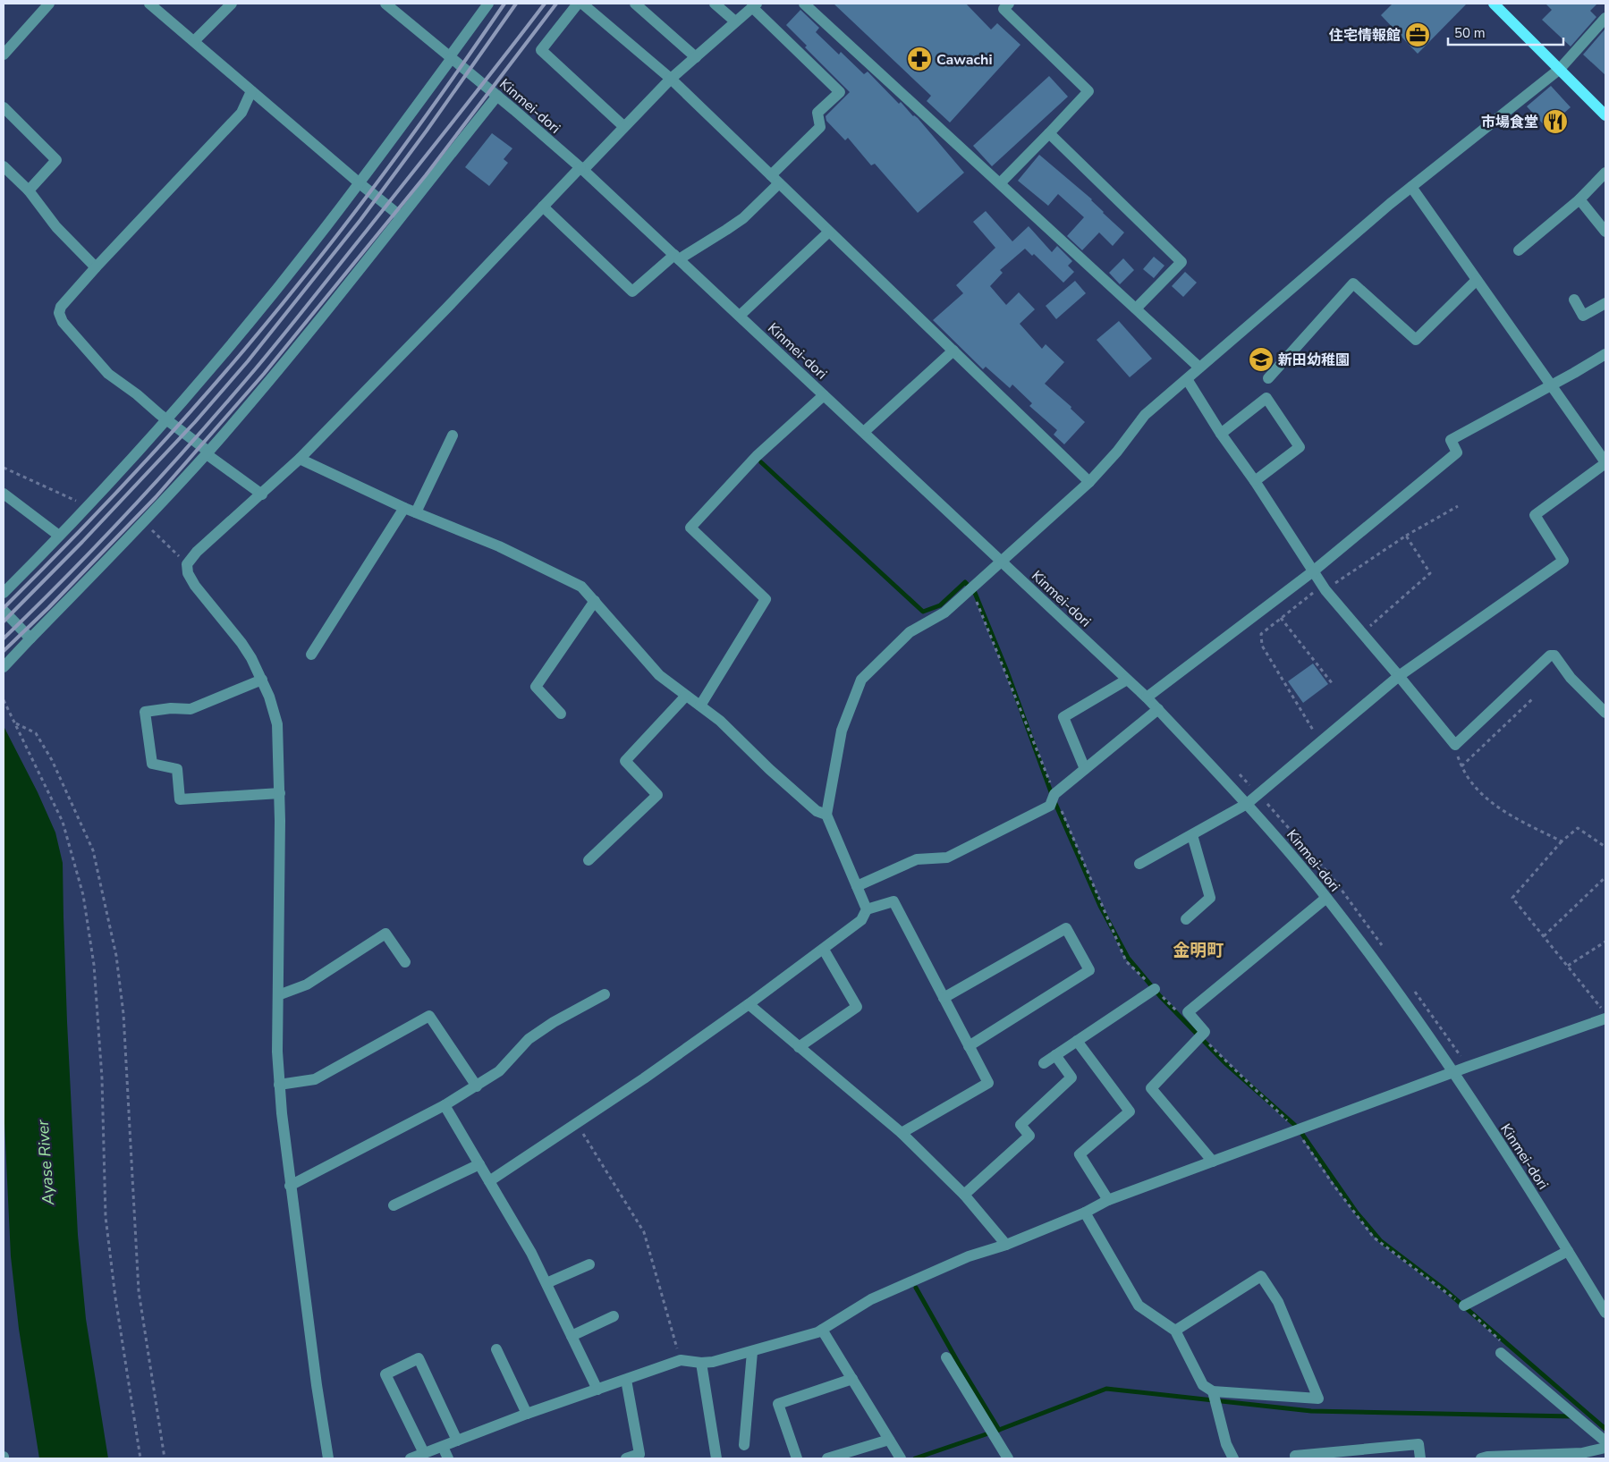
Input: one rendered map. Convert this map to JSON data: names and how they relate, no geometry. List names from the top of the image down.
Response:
{
  "streets": {
    "street": ["Kinmei-dori"]
  },
  "districts": ["金明町"],
  "water": ["Ayase River"],
  "places": {
    "office": ["住宅情報館"],
    "pharmacy": ["Cawachi"],
    "restaurant": ["市場食堂"],
    "school or university": ["新田幼稚園"]
  },
  "scale_bar": "50 m"
}
